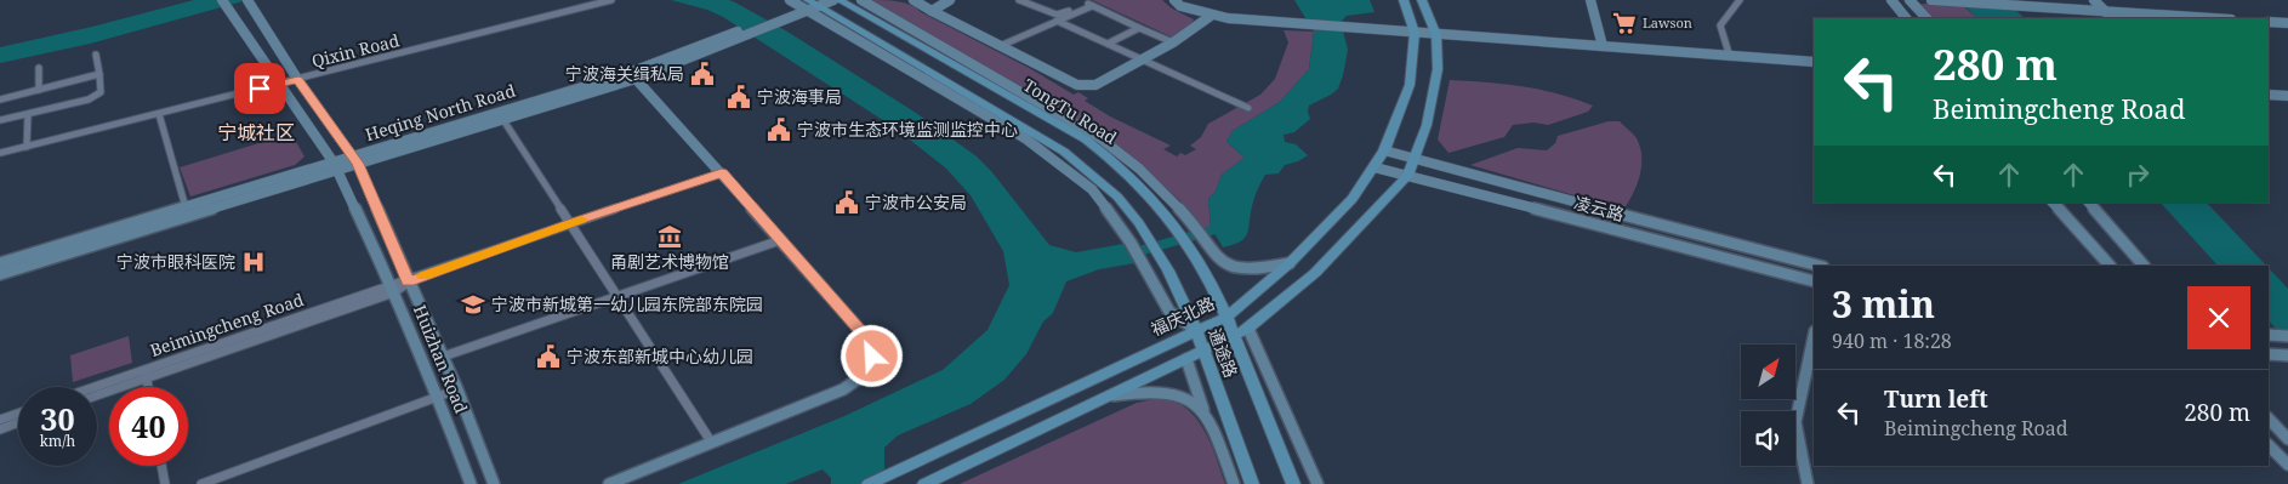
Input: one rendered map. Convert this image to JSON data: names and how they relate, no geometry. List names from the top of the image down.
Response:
{
  "streets": {
    "main road": [
      "TongTu Road",
      "Heqing North Road",
      "凌云路",
      "福庆北路",
      "通途路",
      "Huizhan Road"
    ],
    "street": ["Qixin Road", "Beimingcheng Road"]
  },
  "crossings": [
    ["Qixin Road", "Huizhan Road"],
    ["TongTu Road", "福庆北路"],
    ["Heqing North Road", "通途路"],
    ["Heqing North Road", "Huizhan Road"],
    ["凌云路", "福庆北路"],
    ["福庆北路", "通途路"],
    ["Beimingcheng Road", "Huizhan Road"]
  ],
  "districts": ["宁城社区"],
  "places": {
    "supermarket": ["Lawson"],
    "public building": [
      "宁波海关缉私局",
      "宁波海事局",
      "宁波市生态环境监测监控中心",
      "宁波市公安局",
      "宁波东部新城中心幼儿园"
    ],
    "museum": ["甬剧艺术博物馆"],
    "hospital": ["宁波市眼科医院"],
    "school or university": ["宁波市新城第一幼儿园东院部东院园"]
  },
  "north": "top right",
  "page": {
    "turn": ["280 m", "Beimingcheng Road"],
    "heading": ["3 min", "940 m · 18:28"],
    "list": [
      {
        "name": "Turn left",
        "note": "Beimingcheng Road",
        "value": "280 m"
      }
    ],
    "speed": "30 km/h",
    "limit": "40"
  }
}
